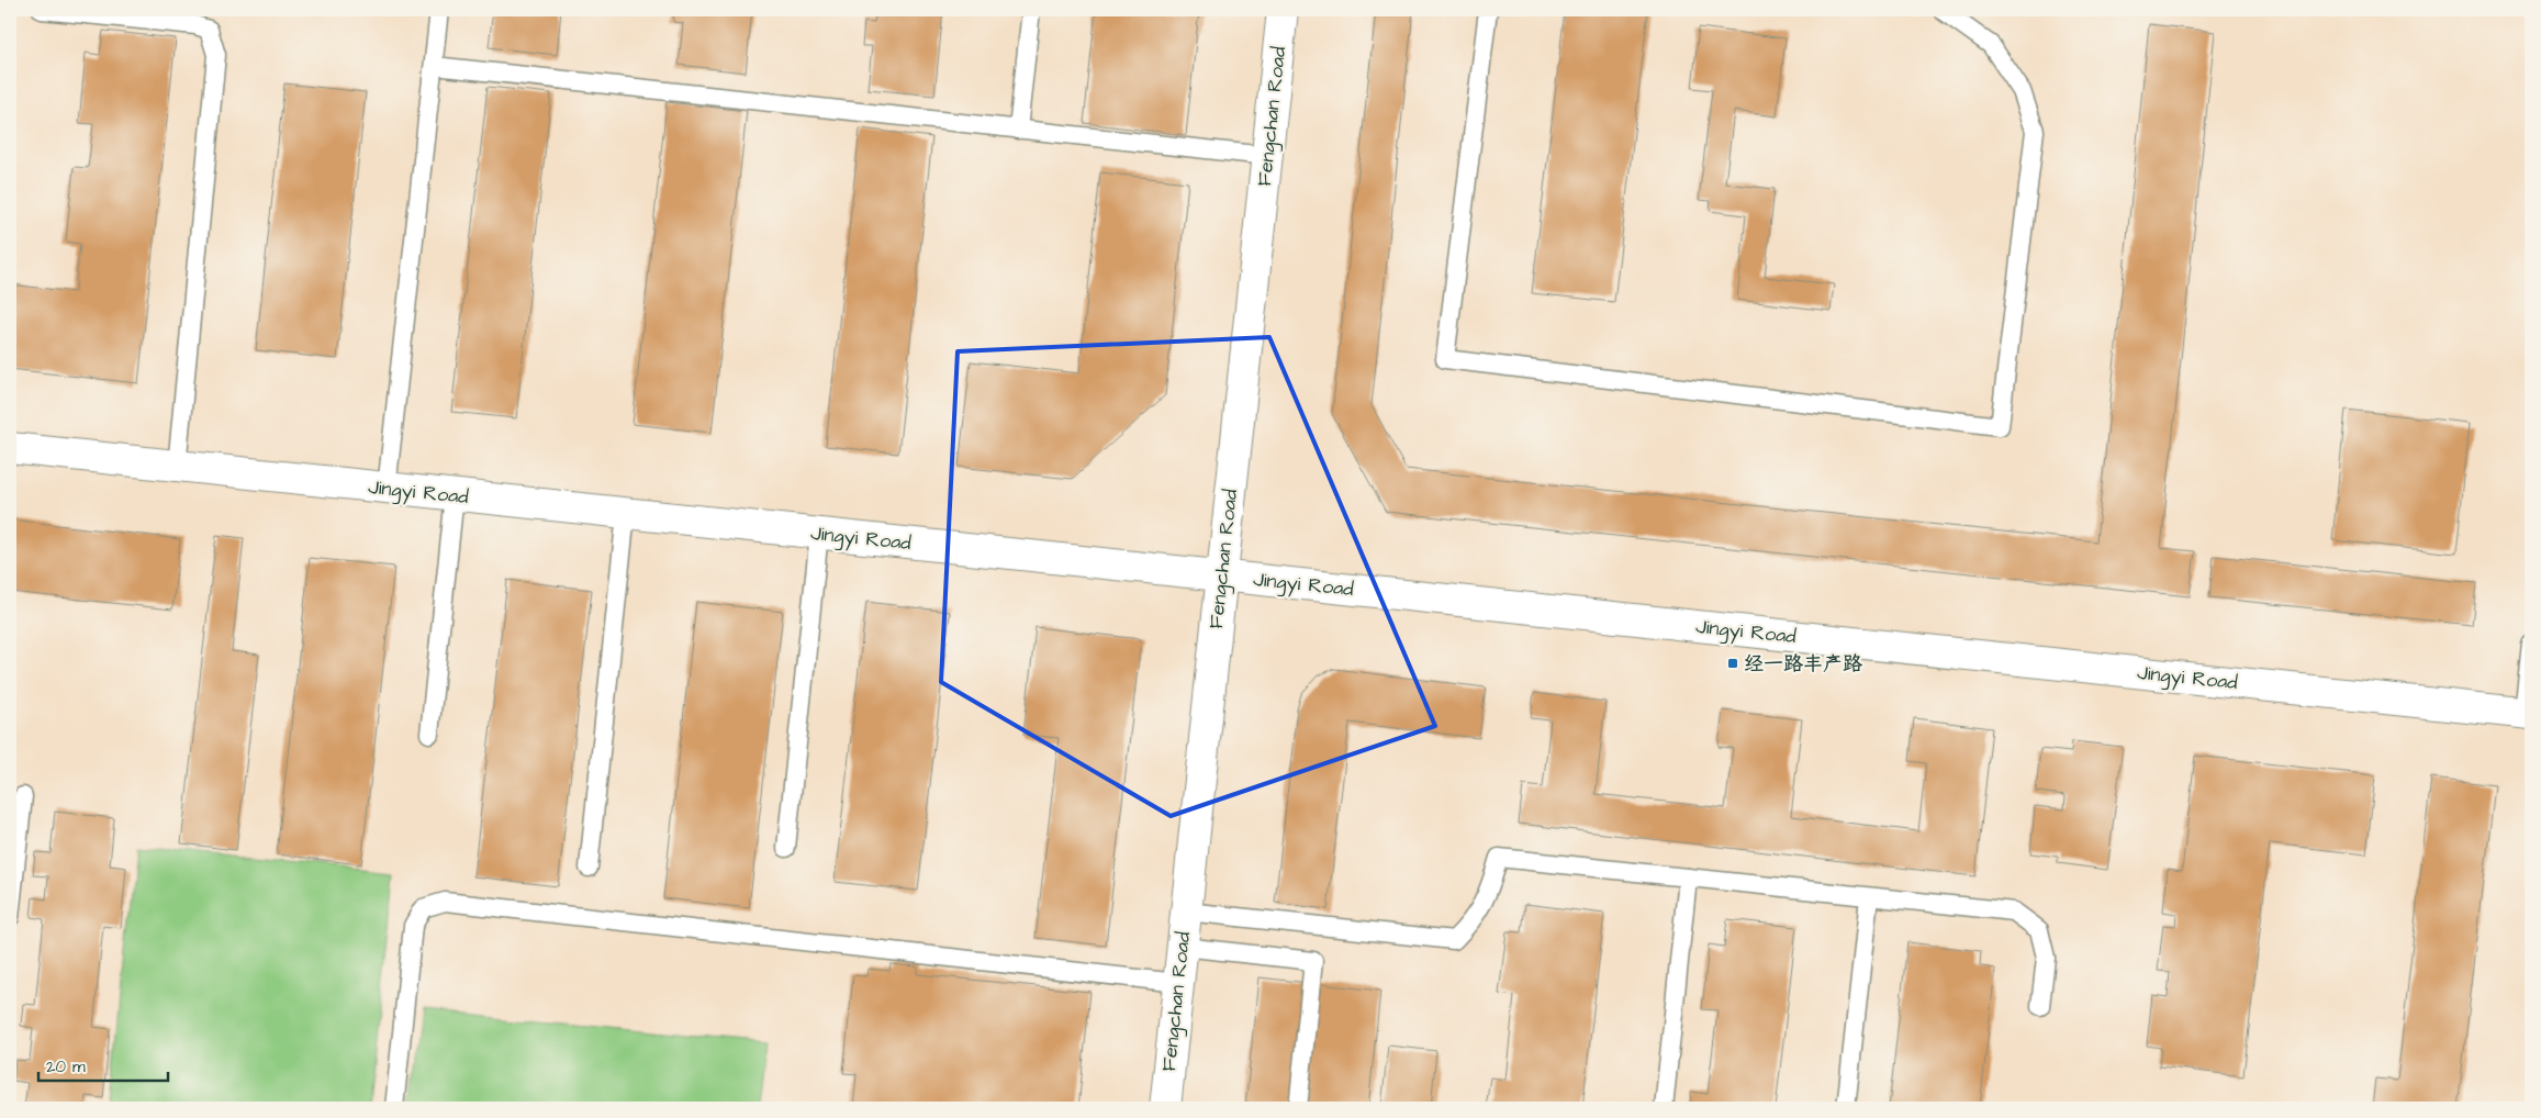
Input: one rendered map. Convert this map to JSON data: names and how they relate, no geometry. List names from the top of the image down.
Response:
{
  "streets": {
    "street": ["Fengchan Road", "Jingyi Road"]
  },
  "crossings": [
    ["Fengchan Road", "Jingyi Road"]
  ],
  "places": {
    "transit": ["经一路丰产路"]
  },
  "scale_bar": "20 m"
}
